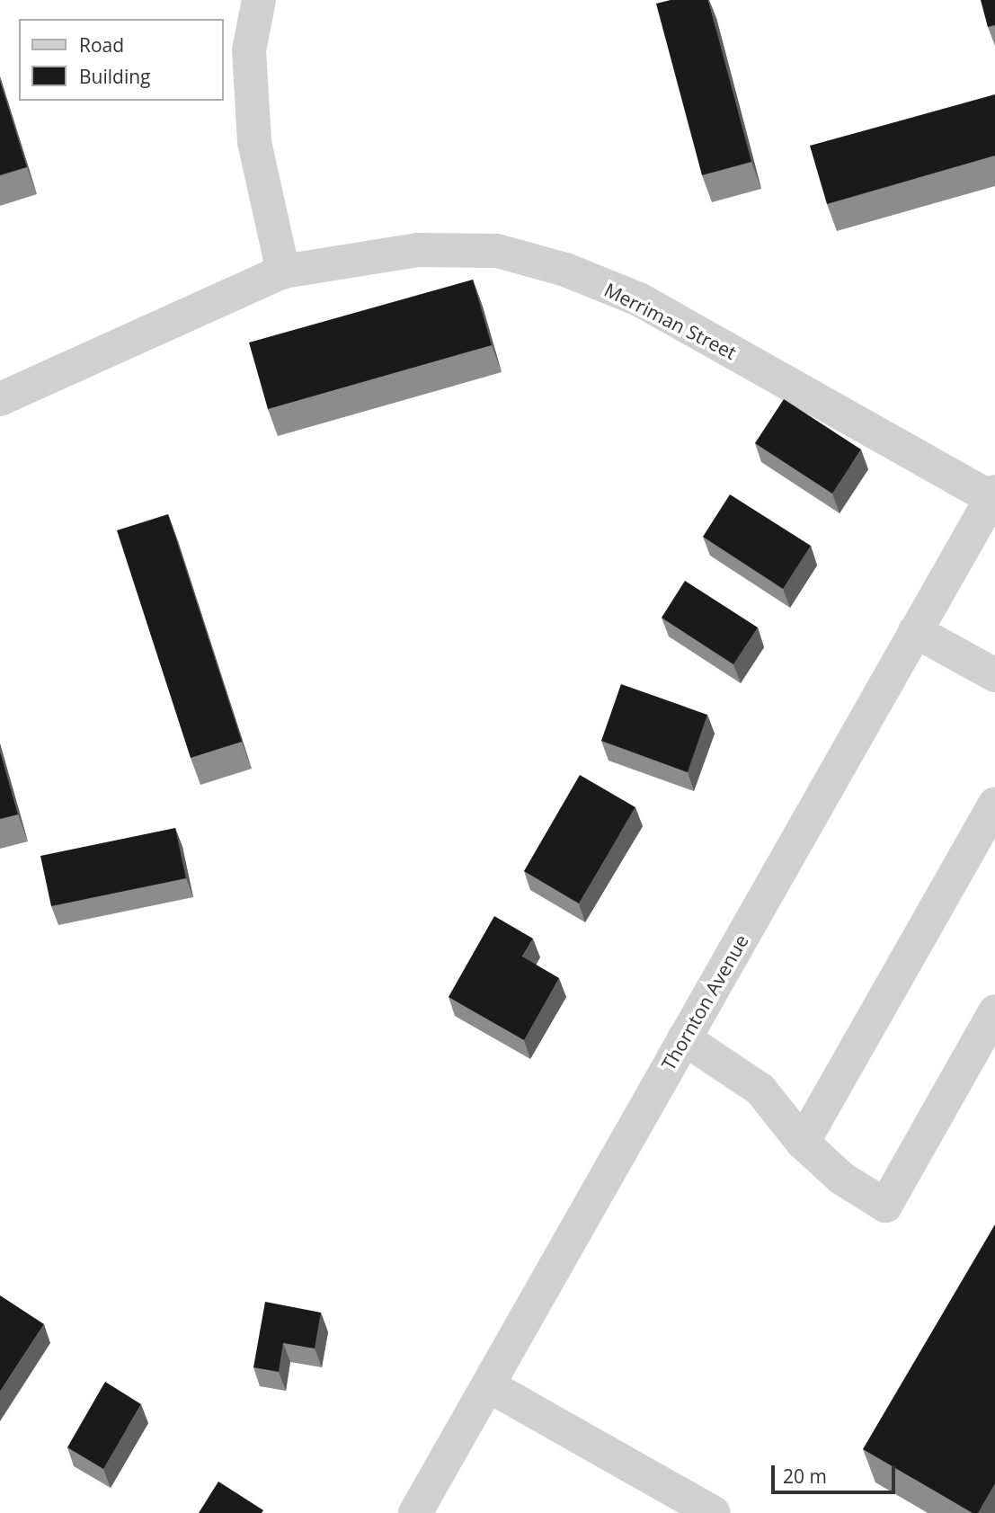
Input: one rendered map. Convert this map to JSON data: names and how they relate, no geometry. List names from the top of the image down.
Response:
{
  "streets": {
    "street": ["Merriman Street", "Thornton Avenue"]
  },
  "crossings": [
    ["Merriman Street", "Thornton Avenue"]
  ],
  "legend": ["Road", "Building"],
  "scale_bar": "20 m"
}
